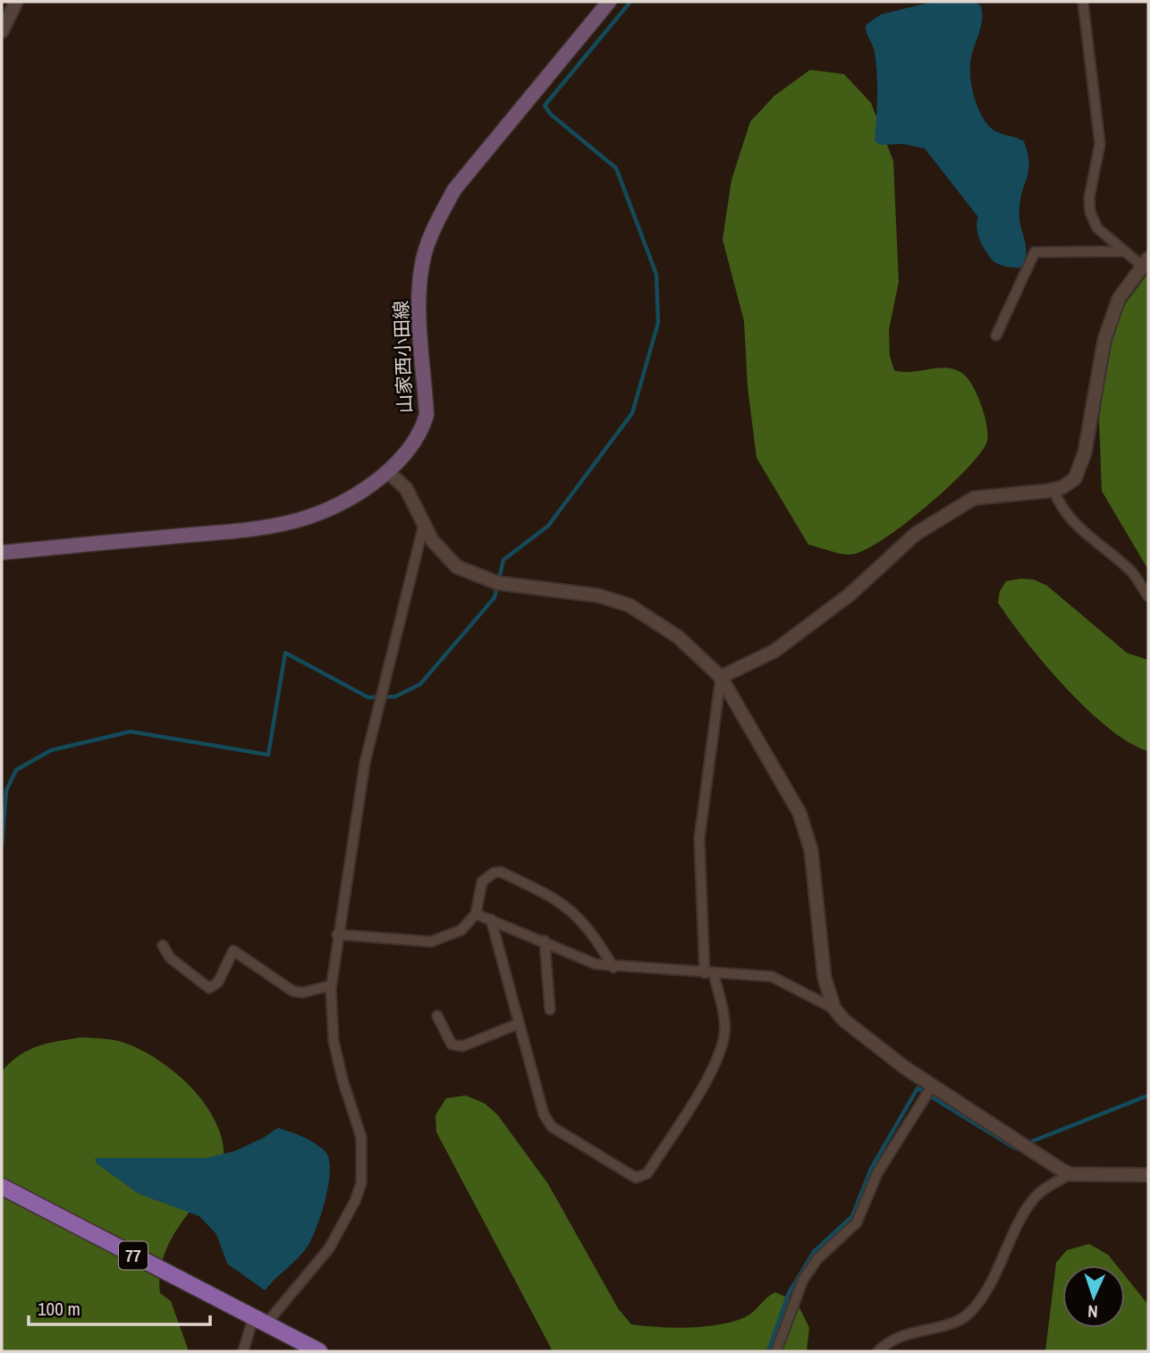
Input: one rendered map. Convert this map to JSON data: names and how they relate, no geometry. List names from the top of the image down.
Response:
{
  "streets": {
    "main road": ["山家西小田線", "77"]
  },
  "scale_bar": "100 m",
  "north": "bottom"
}
